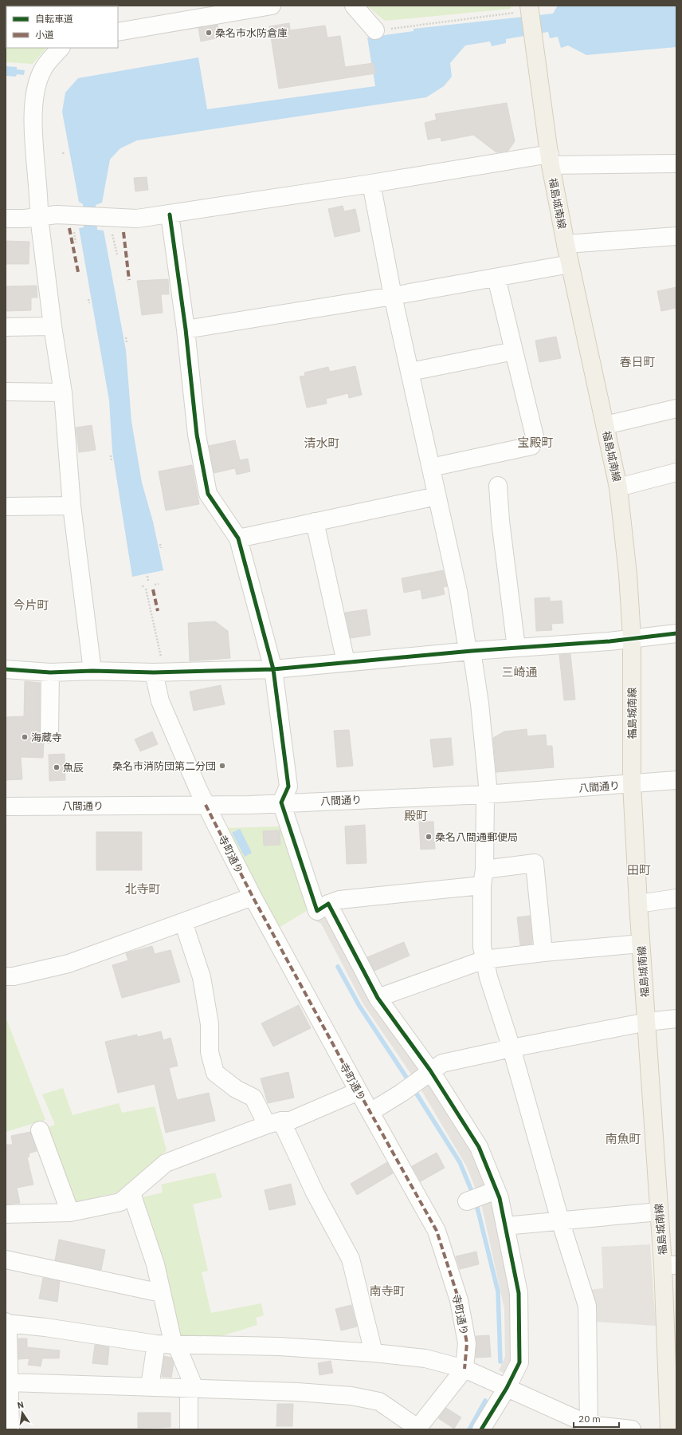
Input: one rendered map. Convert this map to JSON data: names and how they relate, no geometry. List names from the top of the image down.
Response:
{
  "streets": {
    "main road": ["福島城南線"],
    "street": ["八間通り", "寺町通り"]
  },
  "crossings": [
    ["福島城南線", "八間通り"],
    ["八間通り", "寺町通り"]
  ],
  "districts": [
    "春日町",
    "宝殿町",
    "清水町",
    "今片町",
    "三崎通",
    "殿町",
    "田町",
    "北寺町",
    "南魚町",
    "南寺町"
  ],
  "places": [
    "桑名市水防倉庫",
    "海蔵寺",
    "桑名市消防団第二分団",
    "魚辰",
    "桑名八間通郵便局"
  ],
  "legend": ["自転車道", "小道"],
  "scale_bar": "20 m",
  "north": "top"
}
